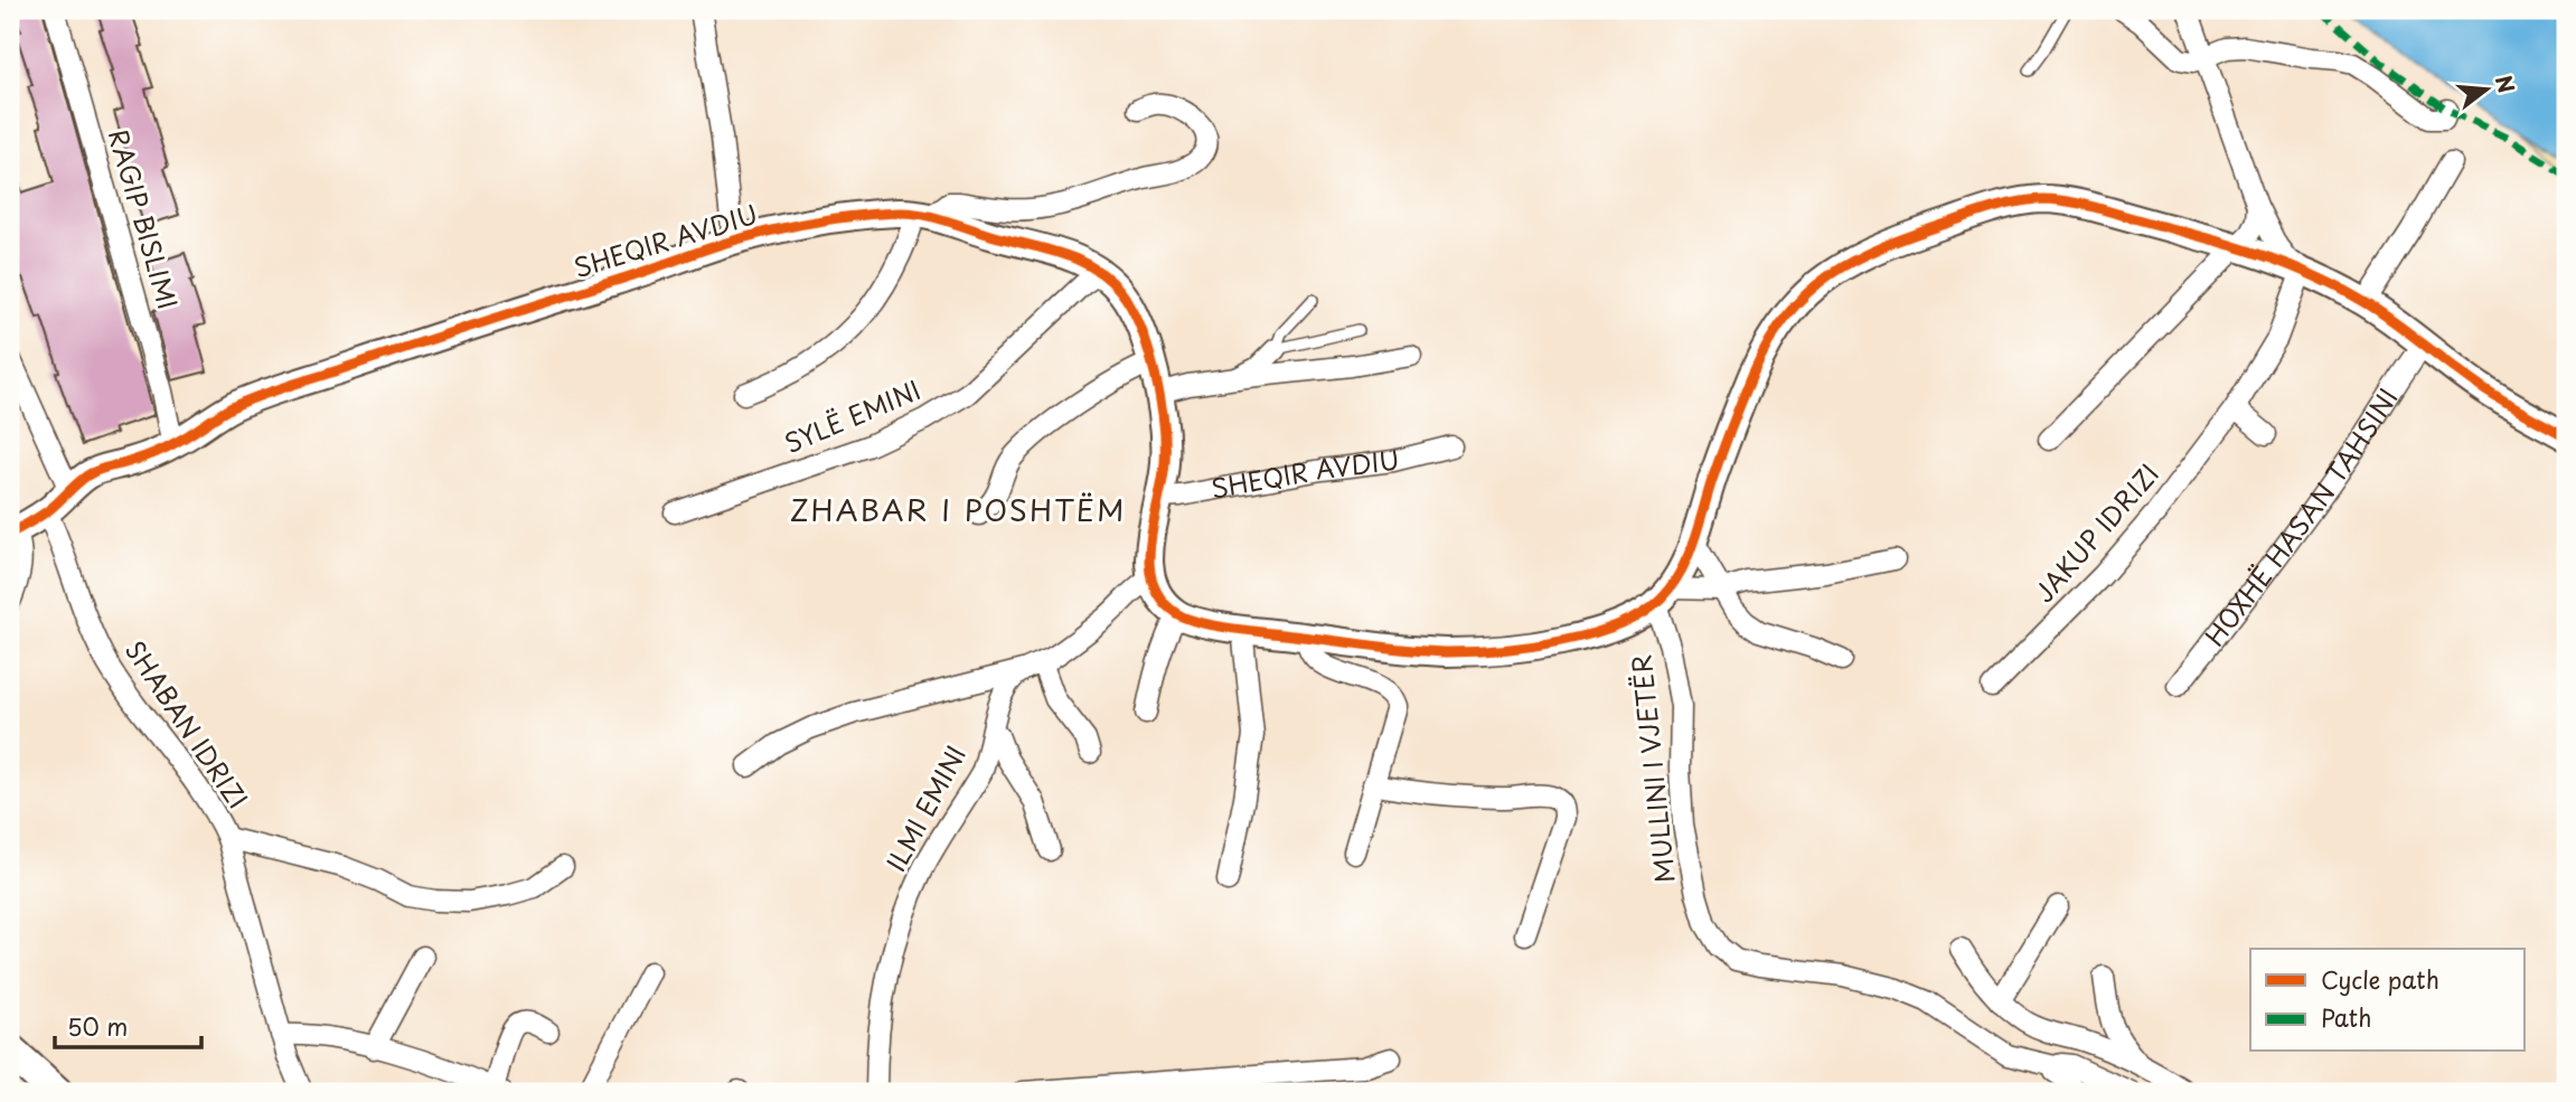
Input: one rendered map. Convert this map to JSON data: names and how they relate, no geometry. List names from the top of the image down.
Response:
{
  "streets": {
    "street": [
      "RAGIP BISLIMI",
      "SHEQIR AVDIU",
      "SYLË EMINI",
      "HOXHË HASAN TAHSINI",
      "JAKUP IDRIZI",
      "SHABAN IDRIZI",
      "MULLINI I VJETËR",
      "ILMI EMINI"
    ]
  },
  "crossings": [
    ["RAGIP BISLIMI", "SHEQIR AVDIU"],
    ["SHEQIR AVDIU", "SYLË EMINI"],
    ["SHEQIR AVDIU", "SHABAN IDRIZI"]
  ],
  "districts": ["ZHABAR I POSHTËM"],
  "legend": ["Cycle path", "Path"],
  "scale_bar": "50 m",
  "north": "right"
}
